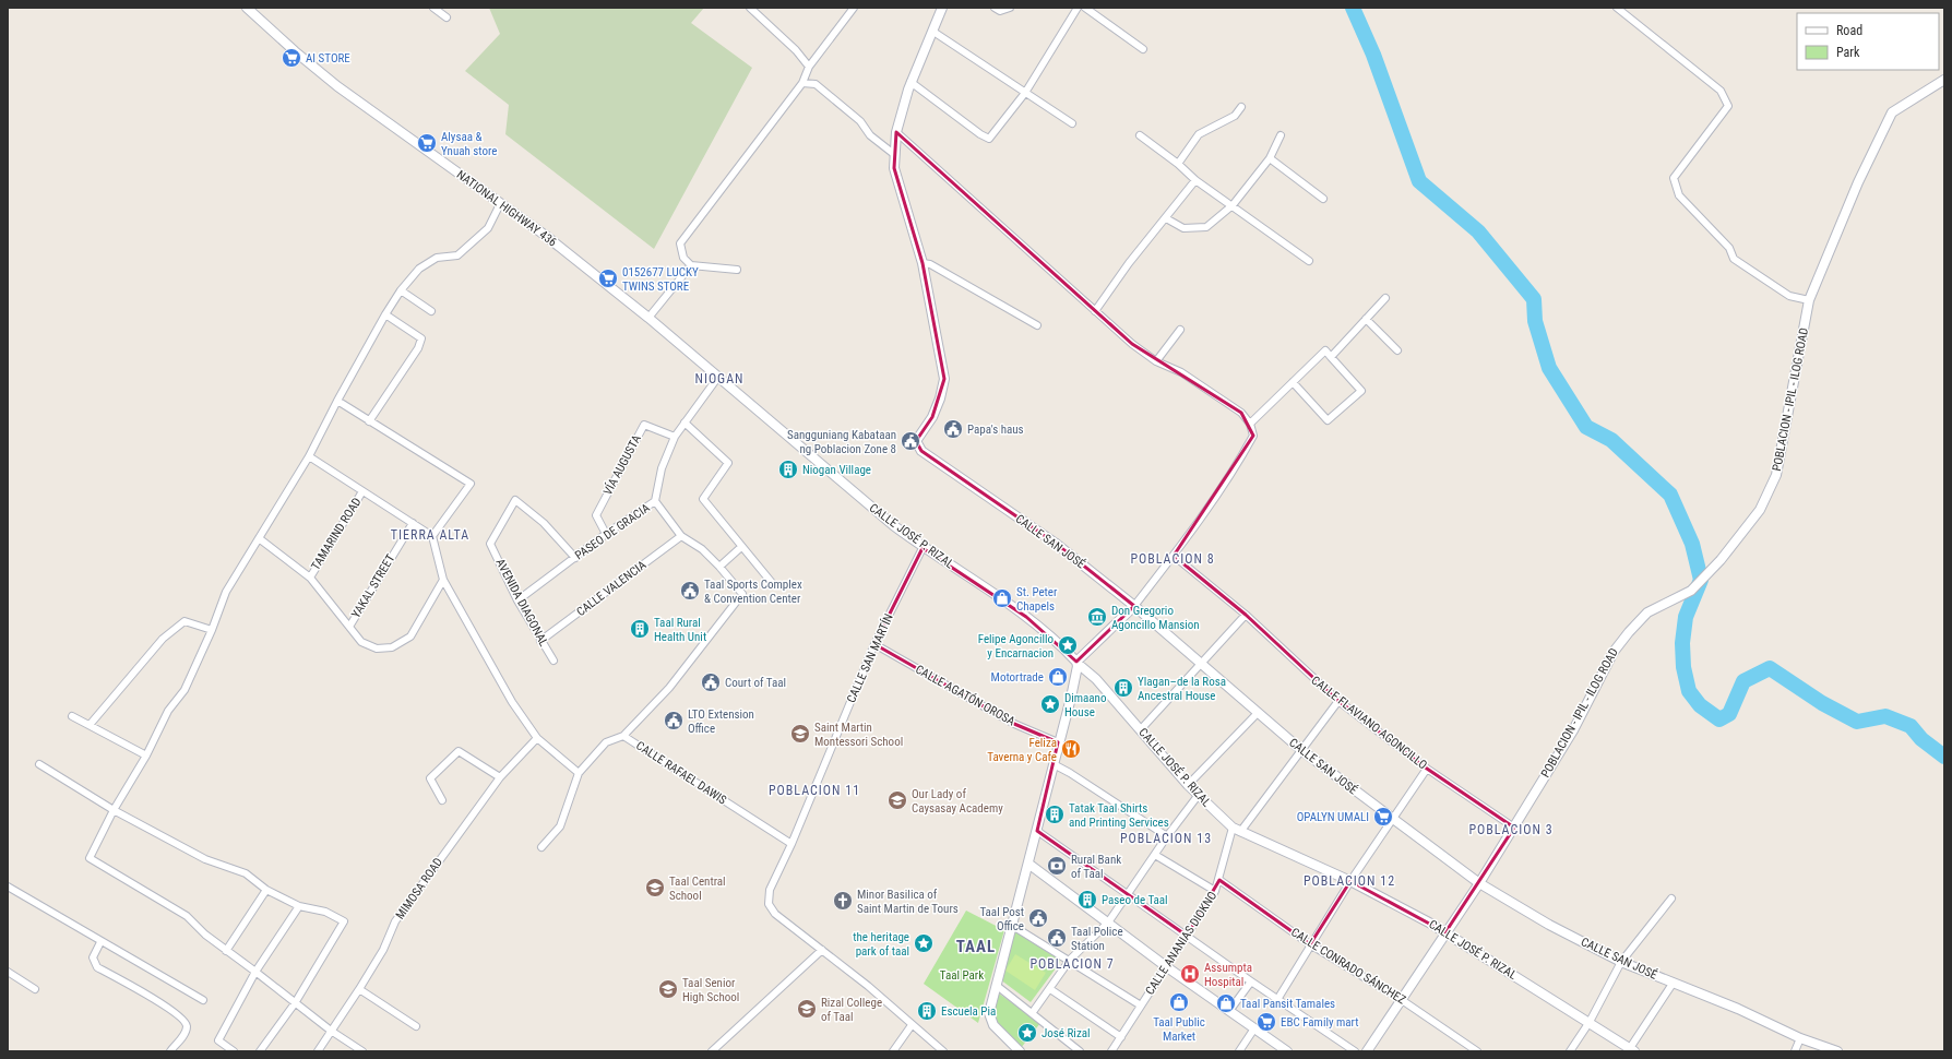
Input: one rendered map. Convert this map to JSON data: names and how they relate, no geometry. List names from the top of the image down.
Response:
{
  "streets": {
    "street": [
      "NATIONAL HIGHWAY 436",
      "POBLACION - IPIL - ILOG ROAD",
      "VÍA AUGUSTA",
      "PASEO DE GRACIA",
      "TAMARIND ROAD",
      "CALLE JOSÉ P. RIZAL",
      "CALLE SAN JOSÉ",
      "YAKAL STREET",
      "CALLE VALENCIA",
      "AVENIDA DIAGONAL",
      "CALLE SAN MARTÍN",
      "CALLE AGATÓN OROSA",
      "CALLE FLAVIANO AGONCILLO",
      "CALLE RAFAEL DAWIS",
      "MIMOSA ROAD",
      "CALLE ANANIAS DIOKNO",
      "CALLE CONRADO SÁNCHEZ"
    ]
  },
  "crossings": [
    ["NATIONAL HIGHWAY 436", "PASEO DE GRACIA"],
    ["NATIONAL HIGHWAY 436", "CALLE JOSÉ P. RIZAL"],
    ["POBLACION - IPIL - ILOG ROAD", "CALLE JOSÉ P. RIZAL"],
    ["POBLACION - IPIL - ILOG ROAD", "CALLE SAN JOSÉ"],
    ["POBLACION - IPIL - ILOG ROAD", "CALLE FLAVIANO AGONCILLO"],
    ["POBLACION - IPIL - ILOG ROAD", "CALLE CONRADO SÁNCHEZ"],
    ["VÍA AUGUSTA", "PASEO DE GRACIA"],
    ["PASEO DE GRACIA", "AVENIDA DIAGONAL"],
    ["PASEO DE GRACIA", "CALLE RAFAEL DAWIS"],
    ["CALLE JOSÉ P. RIZAL", "CALLE SAN MARTÍN"],
    ["CALLE JOSÉ P. RIZAL", "CALLE ANANIAS DIOKNO"],
    ["CALLE VALENCIA", "AVENIDA DIAGONAL"],
    ["CALLE VALENCIA", "CALLE RAFAEL DAWIS"],
    ["CALLE SAN MARTÍN", "CALLE AGATÓN OROSA"],
    ["CALLE SAN MARTÍN", "CALLE RAFAEL DAWIS"],
    ["CALLE ANANIAS DIOKNO", "CALLE CONRADO SÁNCHEZ"]
  ],
  "districts": [
    "NIOGAN",
    "TIERRA ALTA",
    "POBLACION 8",
    "POBLACION 11",
    "POBLACION 3",
    "POBLACION 13",
    "POBLACION 12",
    "TAAL",
    "POBLACION 7"
  ],
  "parks": ["Taal Park"],
  "places": {
    "supermarket": [
      "AI STORE",
      "Alysaa & Ynuah store",
      "0152677 LUCKY TWINS STORE",
      "OPALYN UMALI",
      "EBC Family mart"
    ],
    "public building": [
      "Papa's haus",
      "Sangguniang Kabataan ng Poblacion Zone 8",
      "Taal Sports Complex & Convention Center",
      "Court of Taal",
      "LTO Extension Office",
      "Taal Post Office",
      "Taal Police Station"
    ],
    "building": [
      "Niogan Village",
      "Taal Rural Health Unit",
      "Ylagan–de la Rosa Ancestral House",
      "Tatak Taal Shirts and Printing Services",
      "Paseo de Taal",
      "Escuela Pia"
    ],
    "shop": [
      "St. Peter Chapels",
      "Motortrade",
      "Taal Public Market",
      "Taal Pansit Tamales"
    ],
    "museum": ["Don Gregorio Agoncillo Mansion"],
    "place": [
      "Felipe Agoncillo y Encarnacion",
      "Dimaano House",
      "the heritage park of taal",
      "José Rizal"
    ],
    "school or university": [
      "Saint Martin Montessori School",
      "Our Lady of Caysasay Academy",
      "Taal Central School",
      "Taal Senior High School",
      "Rizal College of Taal"
    ],
    "restaurant": ["Feliza Taverna y Cafe"],
    "bank": ["Rural Bank of Taal"],
    "church": ["Minor Basilica of Saint Martin de Tours"],
    "hospital": ["Assumpta Hospital"]
  },
  "legend": ["Road", "Park"]
}
